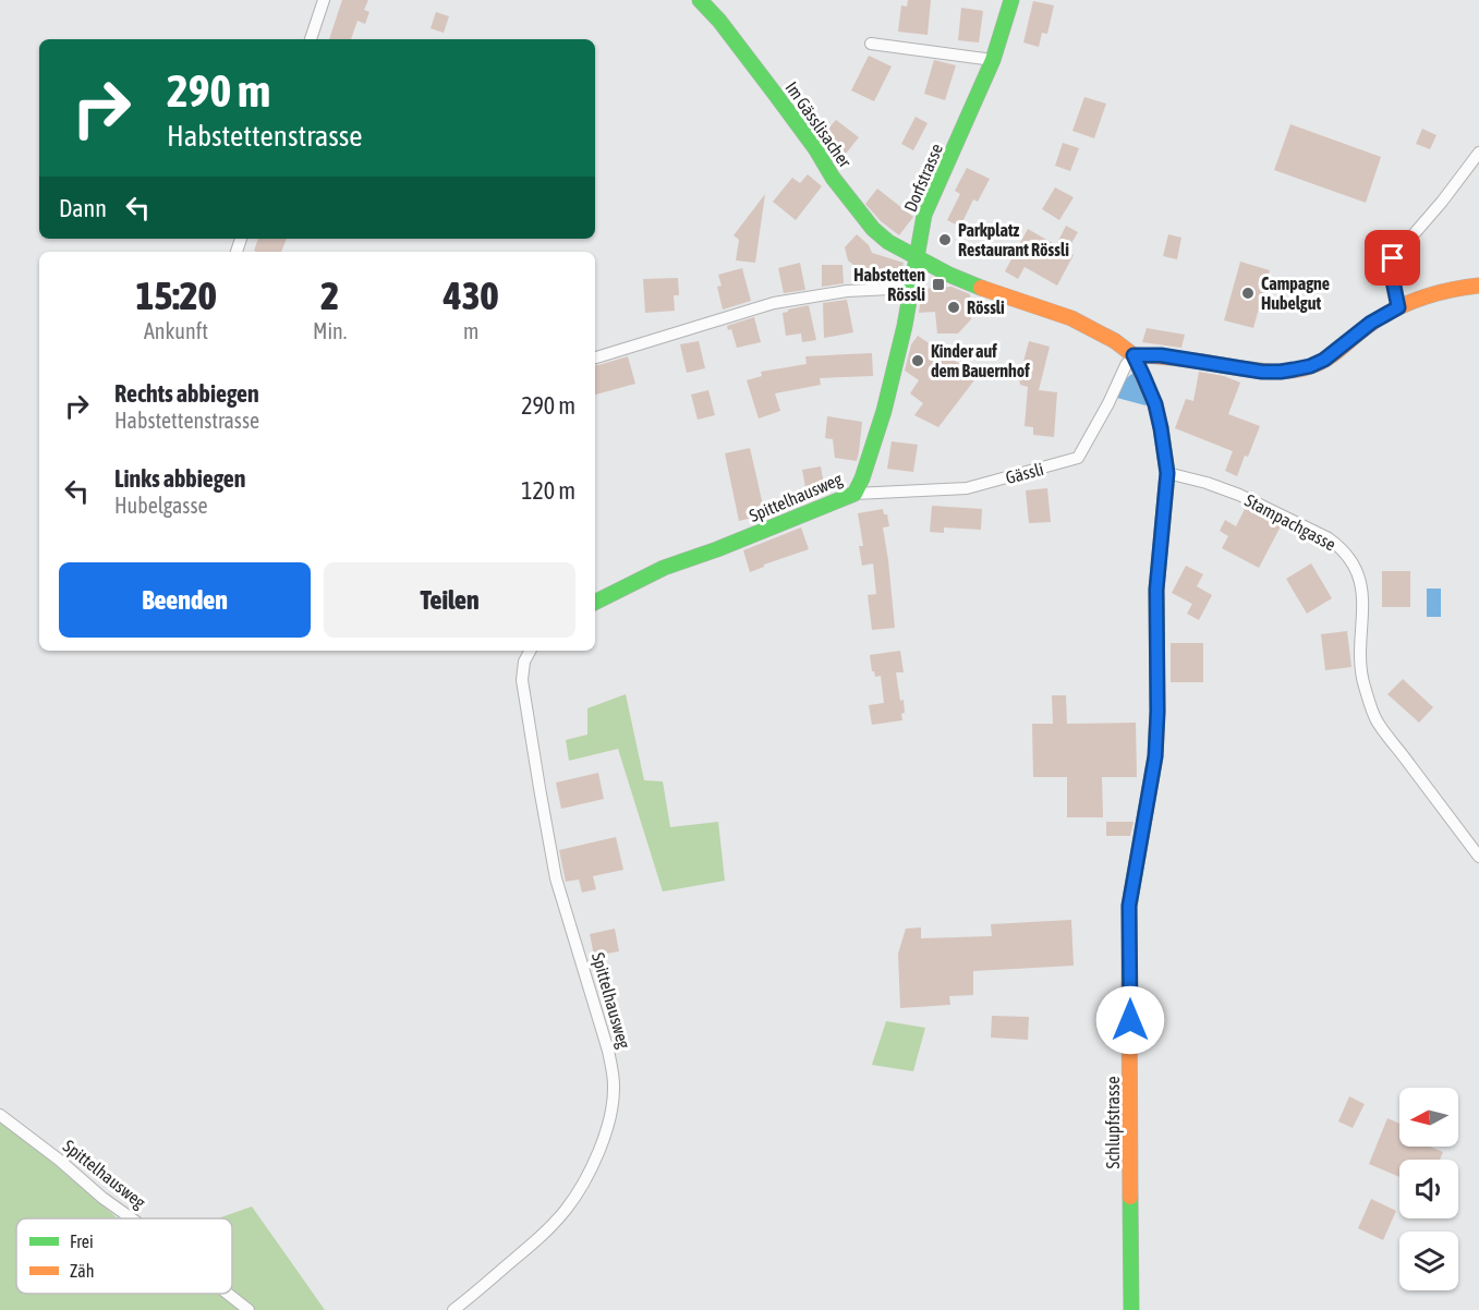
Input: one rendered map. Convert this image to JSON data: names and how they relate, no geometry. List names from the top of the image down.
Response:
{
  "streets": {
    "street": [
      "Im Gässlisacher",
      "Dorfstrasse",
      "Gässli",
      "Spittelhausweg",
      "Stampachgasse",
      "Schlupfstrasse"
    ]
  },
  "crossings": [
    ["Im Gässlisacher", "Dorfstrasse"],
    ["Im Gässlisacher", "Spittelhausweg"],
    ["Dorfstrasse", "Spittelhausweg"],
    ["Gässli", "Spittelhausweg"],
    ["Gässli", "Schlupfstrasse"],
    ["Stampachgasse", "Schlupfstrasse"]
  ],
  "places": {
    "other": [
      "Parkplatz Restaurant Rössli",
      "Campagne Hubelgut",
      "Rössli",
      "Kinder auf dem Bauernhof"
    ],
    "transit": ["Habstetten Rössli"]
  },
  "legend": ["Frei", "Zäh"],
  "north": "left",
  "page": {
    "turn": ["290 m", "Habstettenstrasse"],
    "then": "Dann",
    "eta": [
      "15:20",
      "Ankunft",
      "2",
      "Min.",
      "430",
      "m"
    ],
    "list": [
      {
        "name": "Rechts abbiegen",
        "note": "Habstettenstrasse",
        "value": "290 m"
      },
      {
        "name": "Links abbiegen",
        "note": "Hubelgasse",
        "value": "120 m"
      }
    ],
    "buttons": ["Beenden", "Teilen"]
  }
}
